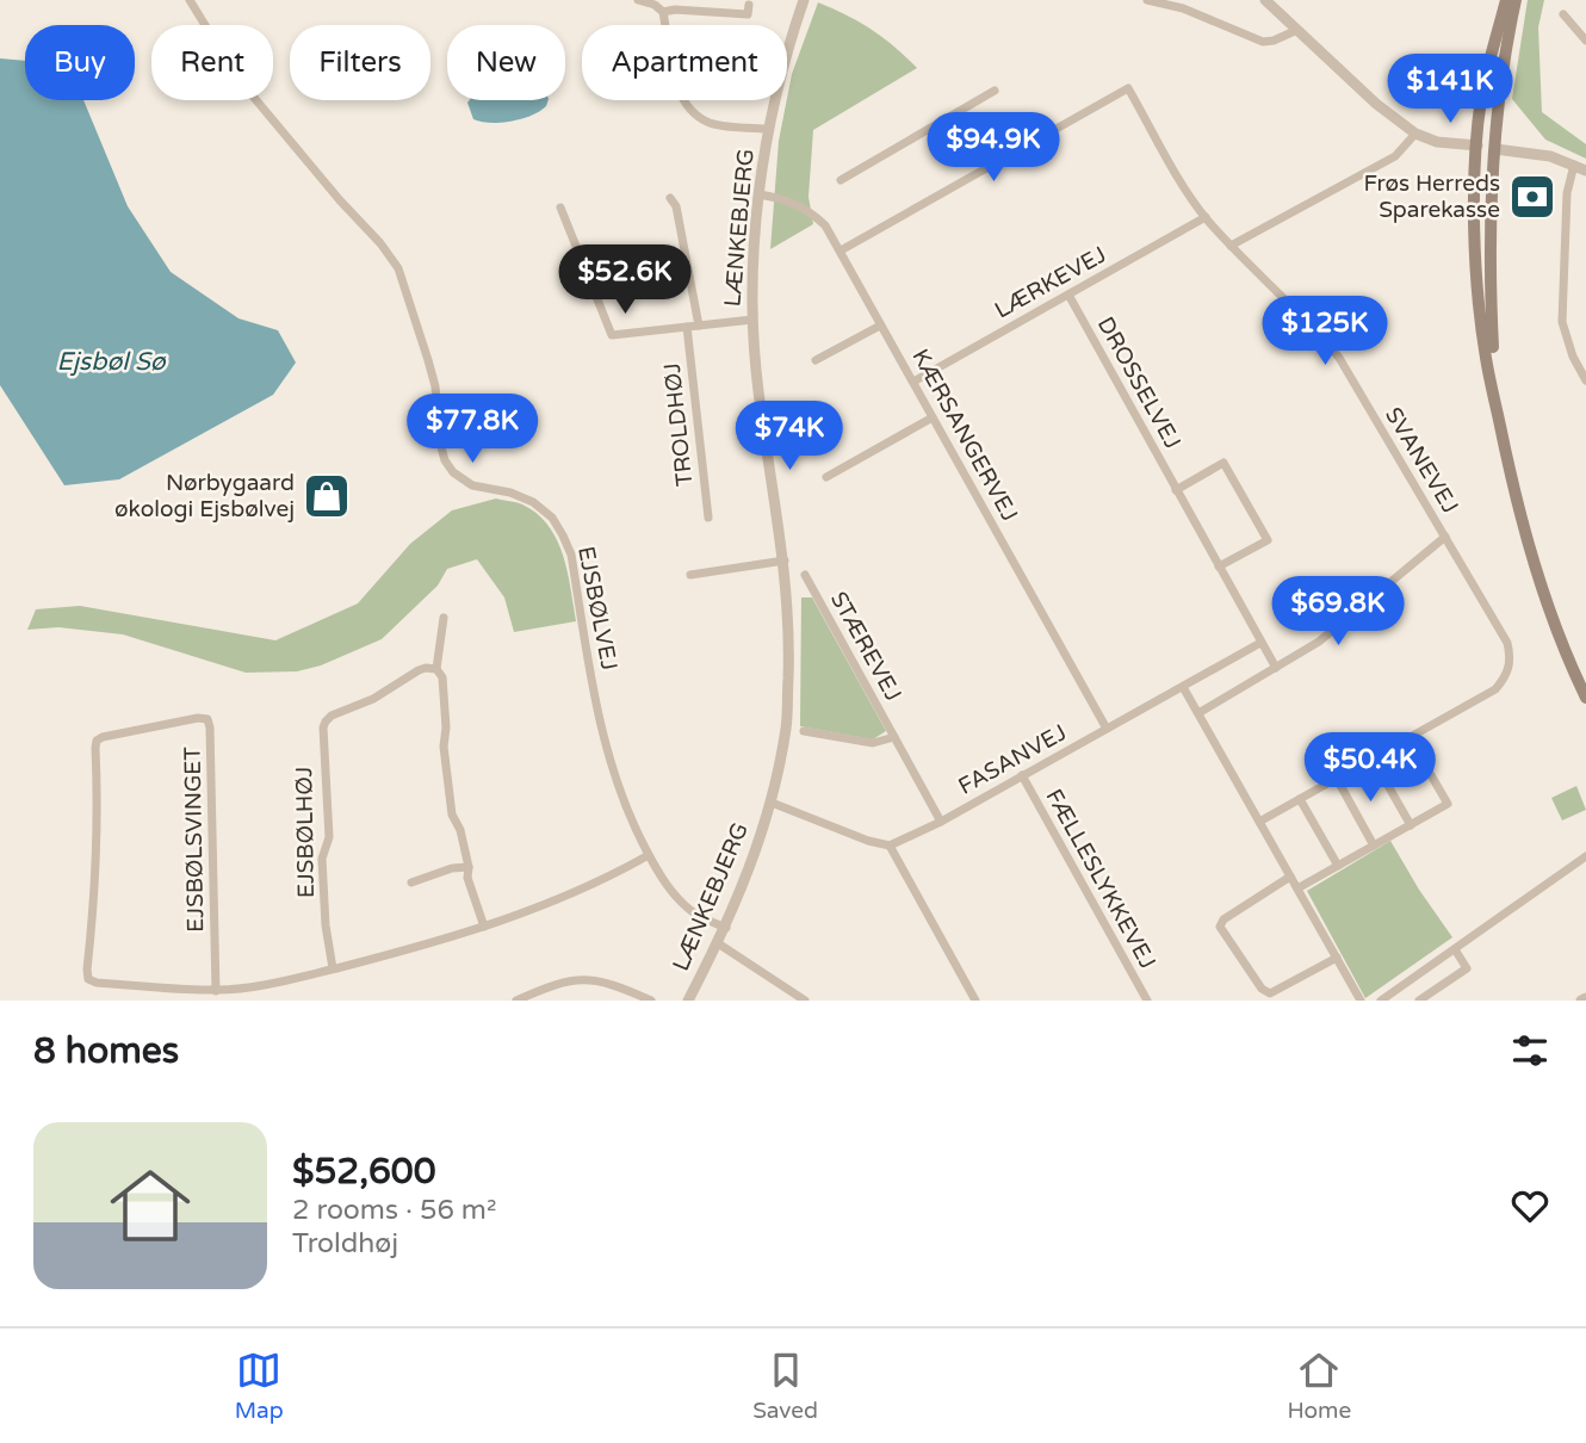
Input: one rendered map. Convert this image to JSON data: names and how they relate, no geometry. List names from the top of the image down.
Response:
{
  "streets": {
    "street": [
      "LÆNKEBJERG",
      "LÆRKEVEJ",
      "DROSSELVEJ",
      "TROLDHØJ",
      "KÆRSANGERVEJ",
      "SVANEVEJ",
      "EJSBØLVEJ",
      "STÆREVEJ",
      "FASANVEJ",
      "EJSBØLHØJ",
      "EJSBØLSVINGET",
      "FÆLLESLYKKEVEJ"
    ]
  },
  "crossings": [
    ["LÆNKEBJERG", "TROLDHØJ"],
    ["LÆNKEBJERG", "KÆRSANGERVEJ"],
    ["LÆNKEBJERG", "EJSBØLVEJ"],
    ["LÆRKEVEJ", "DROSSELVEJ"],
    ["LÆRKEVEJ", "KÆRSANGERVEJ"],
    ["LÆRKEVEJ", "SVANEVEJ"],
    ["DROSSELVEJ", "FASANVEJ"],
    ["KÆRSANGERVEJ", "FASANVEJ"],
    ["EJSBØLVEJ", "EJSBØLSVINGET"],
    ["STÆREVEJ", "FASANVEJ"],
    ["FASANVEJ", "FÆLLESLYKKEVEJ"],
    ["EJSBØLHØJ", "EJSBØLSVINGET"]
  ],
  "water": ["Ejsbøl Sø"],
  "places": {
    "bank": ["Frøs Herreds Sparekasse"],
    "shop": ["Nørbygaard økologi Ejsbølvej"]
  },
  "page": {
    "chip": [
      "Buy",
      "Rent",
      "Filters",
      "New",
      "Apartment"
    ],
    "price": [
      "$141K",
      "$94.9K",
      "$52.6K",
      "$125K",
      "$77.8K",
      "$74K",
      "$69.8K",
      "$50.4K"
    ],
    "heading": "8 homes",
    "list": [
      {
        "name": "$52,600",
        "note": "2 rooms · 56 m² · Troldhøj"
      }
    ],
    "tabs": ["Map", "Saved", "Home"]
  }
}
